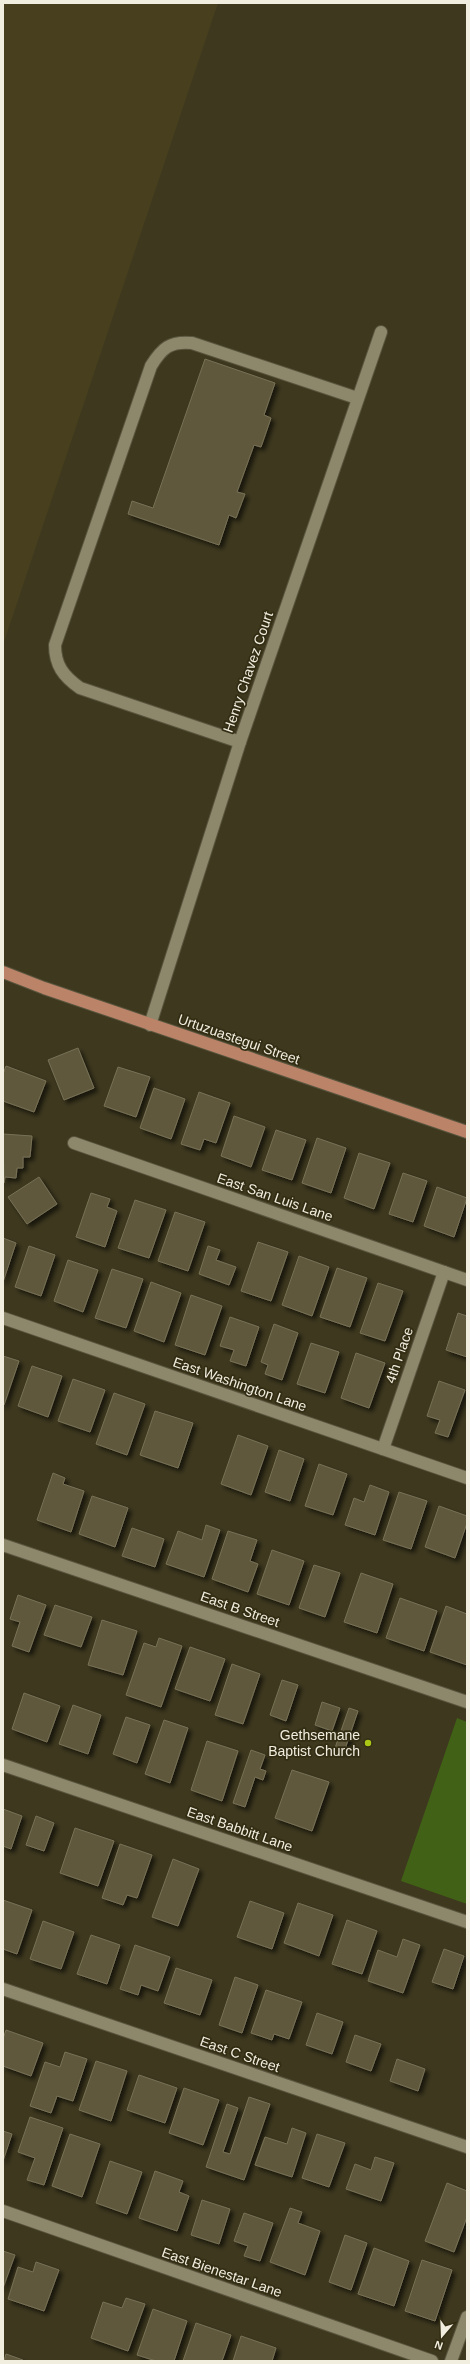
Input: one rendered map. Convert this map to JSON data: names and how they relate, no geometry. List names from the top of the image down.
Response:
{
  "streets": {
    "main road": ["Urtuzuastegui Street"],
    "street": [
      "Henry Chavez Court",
      "East San Luis Lane",
      "4th Place",
      "East Washington Lane",
      "East B Street",
      "East Babbitt Lane",
      "East C Street",
      "East Bienestar Lane"
    ]
  },
  "crossings": [
    ["Henry Chavez Court", "Urtuzuastegui Street"],
    ["East San Luis Lane", "4th Place"],
    ["4th Place", "East Washington Lane"]
  ],
  "places": ["Gethsemane Baptist Church"],
  "north": "bottom"
}
